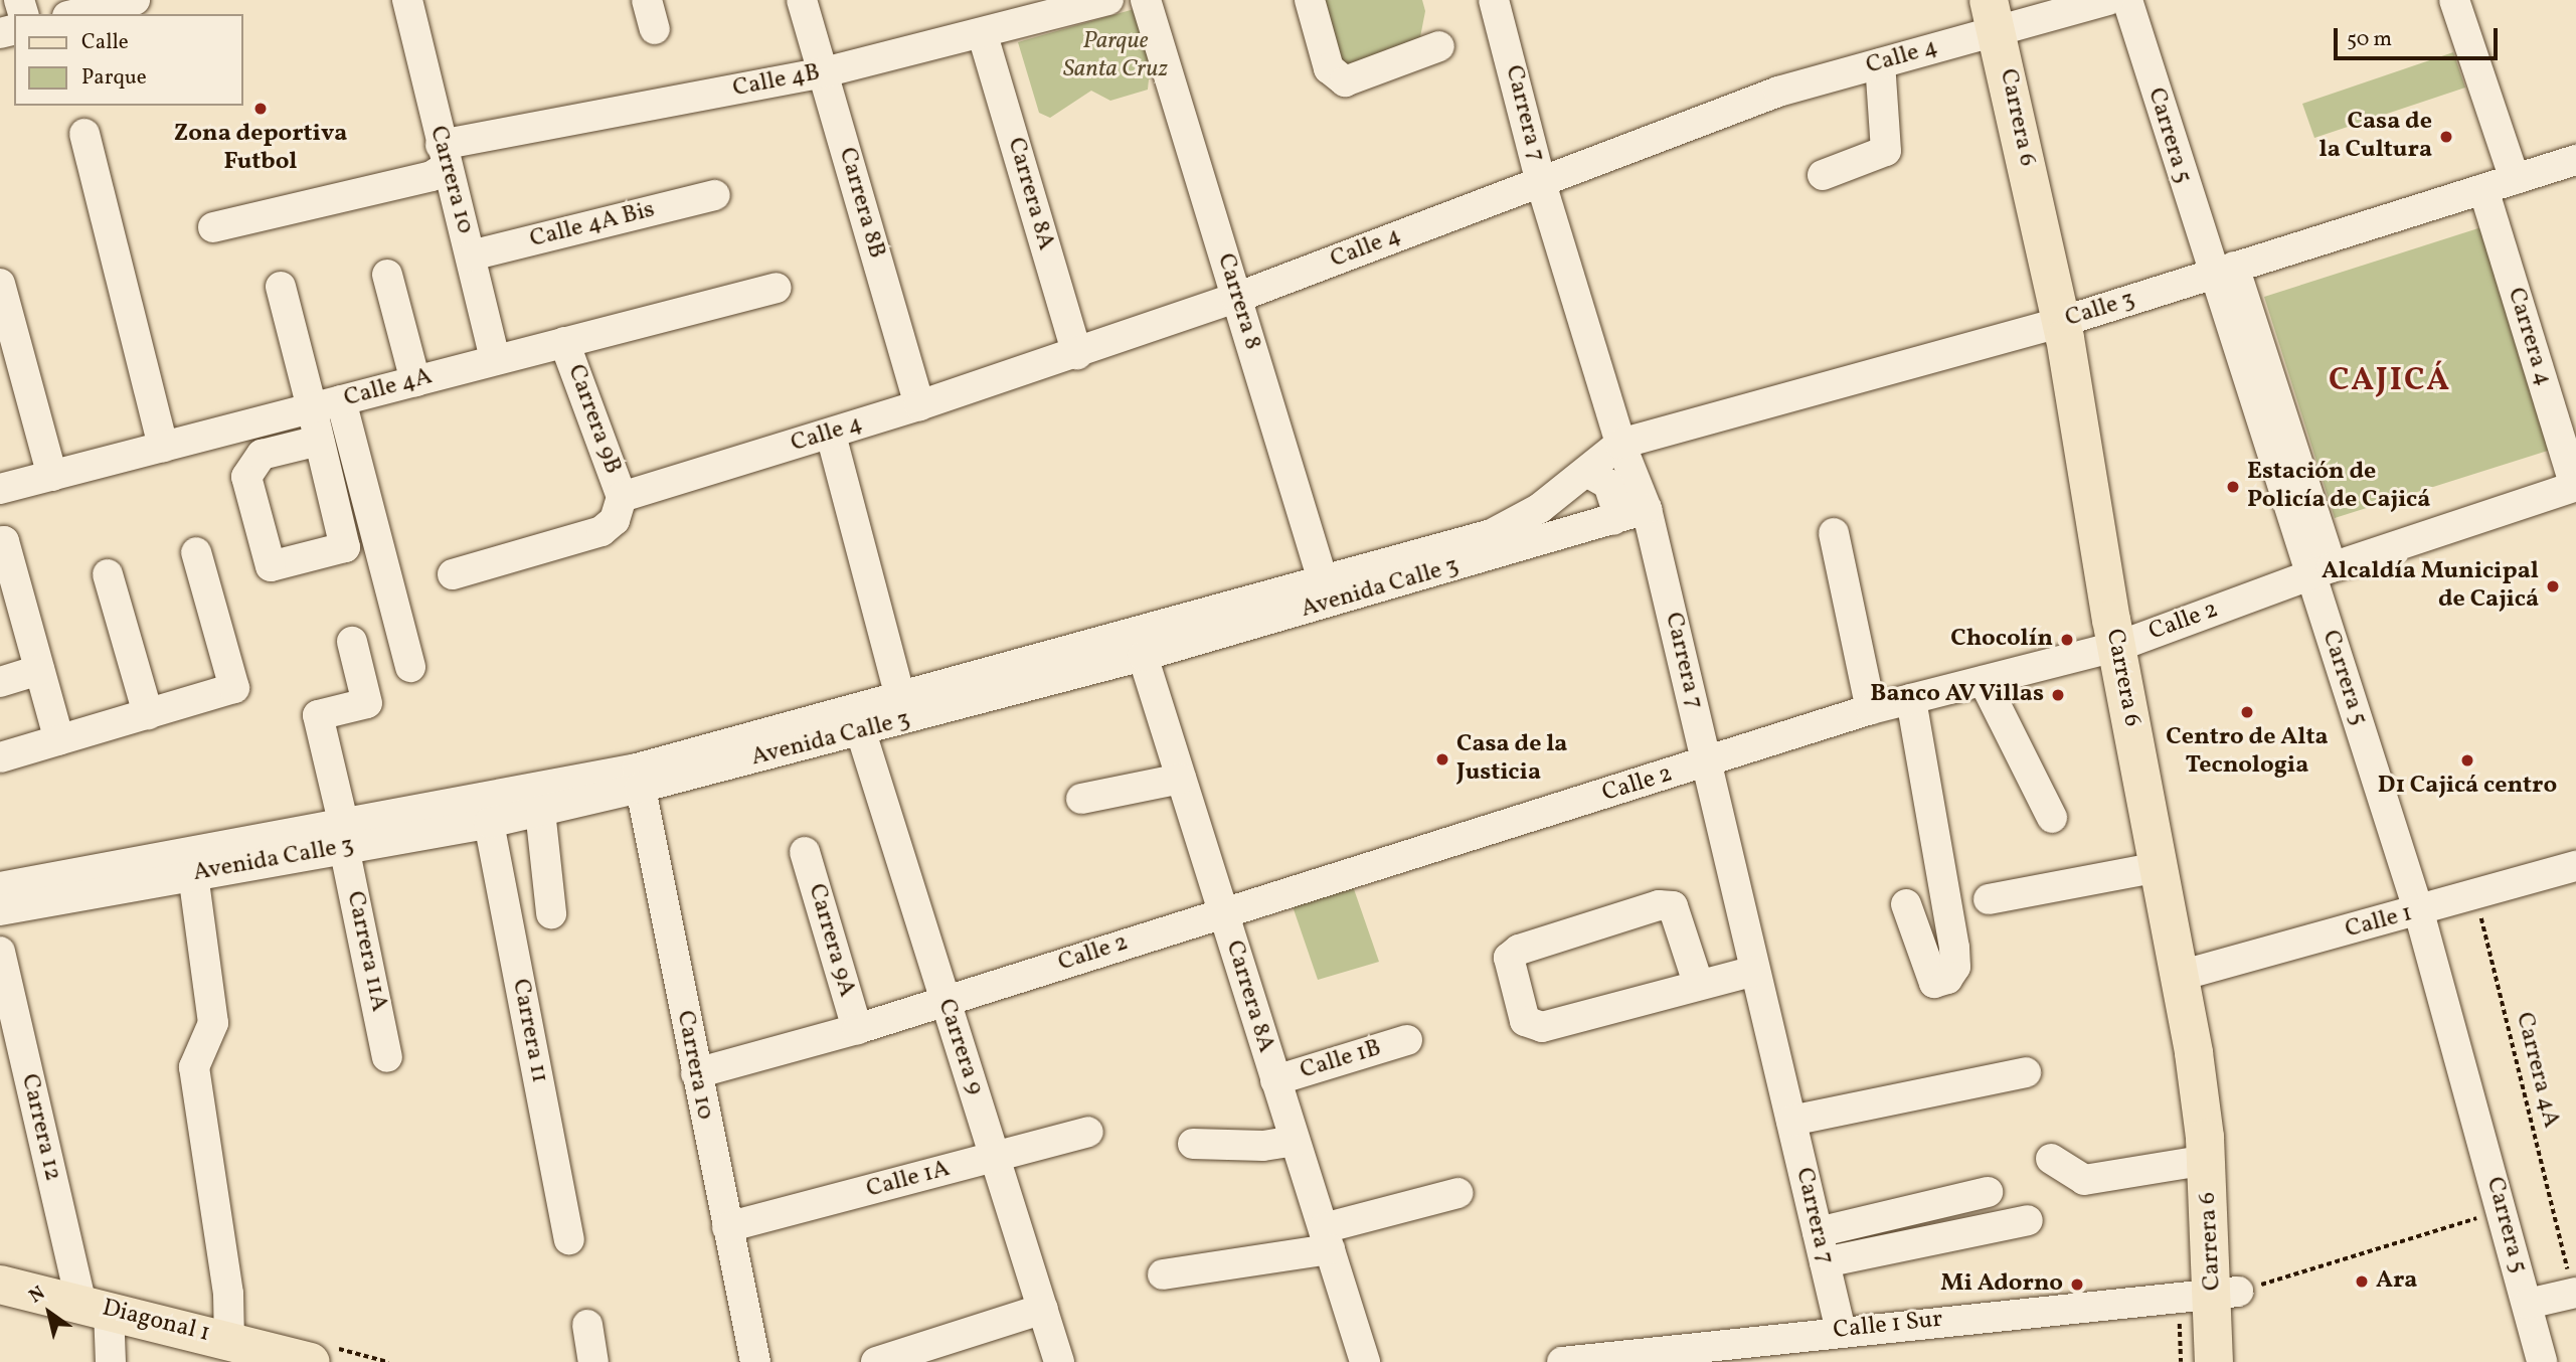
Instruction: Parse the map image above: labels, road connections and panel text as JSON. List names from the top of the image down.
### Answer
{
  "streets": {
    "main road": ["Carrera 6", "Diagonal 1"],
    "street": [
      "Calle 4",
      "Calle 4B",
      "Carrera 7",
      "Carrera 5",
      "Carrera 10",
      "Carrera 8A",
      "Carrera 8B",
      "Calle 4A Bis",
      "Carrera 8",
      "Calle 3",
      "Carrera 4",
      "Calle 4A",
      "Carrera 9B",
      "Avenida Calle 3",
      "Calle 2",
      "Calle 1",
      "Carrera 9A",
      "Carrera 11A",
      "Carrera 11",
      "Carrera 9",
      "Calle 1B",
      "Carrera 12",
      "Calle 1A",
      "Calle 1 Sur"
    ],
    "path": ["Carrera 4A"]
  },
  "crossings": [
    ["Calle 4", "Carrera 7"],
    ["Calle 4", "Carrera 6"],
    ["Calle 4", "Carrera 8A"],
    ["Calle 4", "Carrera 8B"],
    ["Calle 4", "Carrera 8"],
    ["Calle 4", "Carrera 9B"],
    ["Calle 4B", "Carrera 10"],
    ["Calle 4B", "Carrera 8A"],
    ["Calle 4B", "Carrera 8B"],
    ["Carrera 7", "Calle 3"],
    ["Carrera 7", "Avenida Calle 3"],
    ["Carrera 7", "Calle 2"],
    ["Carrera 7", "Calle 1 Sur"],
    ["Carrera 6", "Calle 3"],
    ["Carrera 6", "Calle 2"],
    ["Carrera 6", "Calle 1"],
    ["Carrera 6", "Calle 1 Sur"],
    ["Carrera 5", "Calle 3"],
    ["Carrera 5", "Calle 2"],
    ["Carrera 5", "Calle 1"],
    ["Carrera 10", "Calle 4A Bis"],
    ["Carrera 10", "Calle 4A"],
    ["Carrera 10", "Avenida Calle 3"],
    ["Carrera 10", "Calle 2"],
    ["Carrera 10", "Calle 1A"],
    ["Carrera 8A", "Avenida Calle 3"],
    ["Carrera 8A", "Calle 2"],
    ["Carrera 8A", "Calle 1B"],
    ["Carrera 8", "Avenida Calle 3"],
    ["Calle 3", "Carrera 4"],
    ["Calle 3", "Avenida Calle 3"],
    ["Carrera 4", "Calle 2"],
    ["Calle 4A", "Carrera 9B"],
    ["Avenida Calle 3", "Carrera 11A"],
    ["Avenida Calle 3", "Carrera 11"],
    ["Avenida Calle 3", "Carrera 9"],
    ["Calle 2", "Carrera 9A"],
    ["Calle 2", "Carrera 9"],
    ["Calle 1", "Carrera 4A"],
    ["Carrera 9", "Calle 1A"],
    ["Carrera 12", "Diagonal 1"]
  ],
  "districts": ["CAJICÁ"],
  "parks": ["Parque Santa Cruz"],
  "places": [
    "Zona deportiva Futbol",
    "Casa de la Cultura",
    "Estación de Policía de Cajicá",
    "Alcaldía Municipal de Cajicá",
    "Chocolín",
    "Banco AV Villas",
    "Centro de Alta Tecnologia",
    "Casa de la Justicia",
    "D1 Cajicá centro",
    "Ara",
    "Mi Adorno"
  ],
  "legend": ["Calle", "Parque"],
  "scale_bar": "50 m",
  "north": "top left"
}
